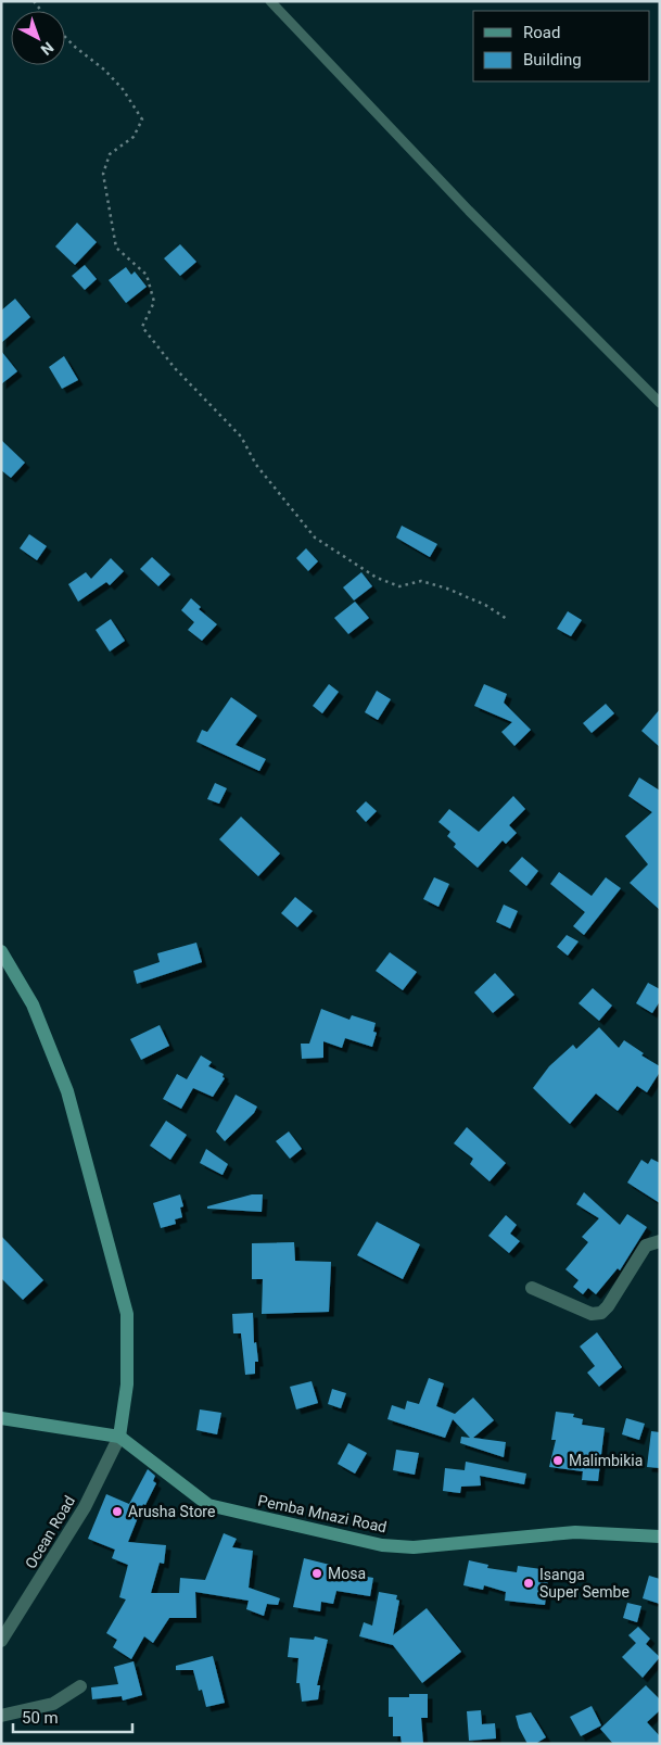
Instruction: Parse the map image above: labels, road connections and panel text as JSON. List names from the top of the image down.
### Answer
{
  "streets": {
    "main road": ["Pemba Mnazi Road"],
    "street": ["Ocean Road"]
  },
  "crossings": [
    ["Pemba Mnazi Road", "Ocean Road"]
  ],
  "places": [
    "Malimbikia",
    "Arusha Store",
    "Mosa",
    "Isanga Super Sembe"
  ],
  "legend": ["Road", "Building"],
  "scale_bar": "50 m",
  "north": "bottom right"
}
